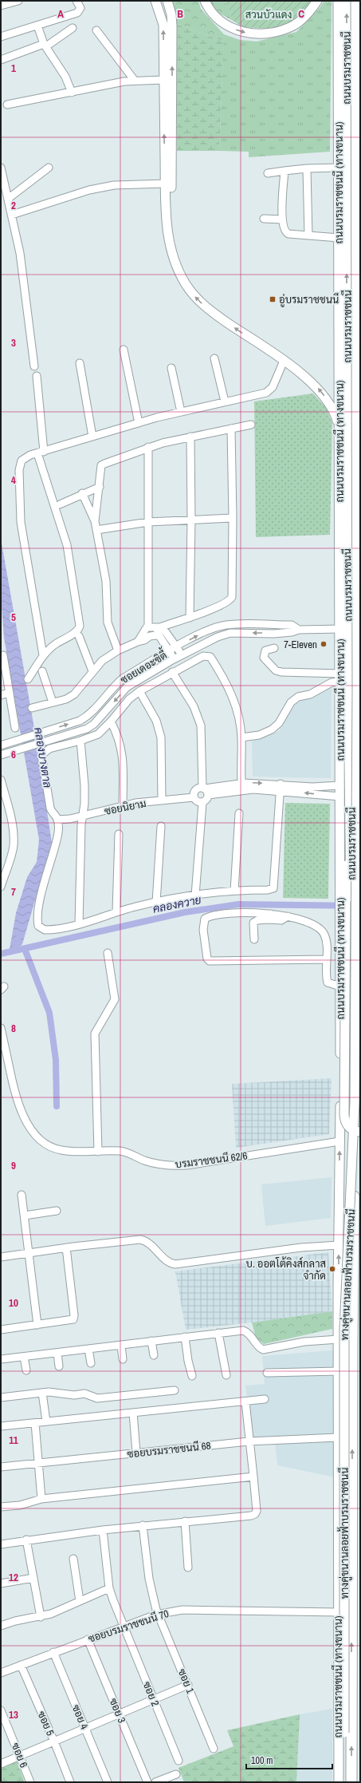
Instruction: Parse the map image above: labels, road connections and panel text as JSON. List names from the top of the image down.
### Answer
{
  "streets": {
    "highway": ["ถนนบรมราชชนนี"],
    "main road": ["ถนนบรมราชชนนี (ทางขนาน)", "ทางคู่ขนานลอยฟ้าบรมราชชนนี"],
    "street": [
      "ซอยเดอะซิตี้",
      "ซอยนิยาม",
      "บรมราชชนนี 62/6",
      "ซอยบรมราชชนนี 68",
      "ซอยบรมราชชนนี 70",
      "ซอย 1",
      "ซอย 2",
      "ซอย 3",
      "ซอย 4",
      "ซอย 5",
      "ซอย 6"
    ]
  },
  "crossings": [
    ["ถนนบรมราชชนนี", "ถนนบรมราชชนนี (ทางขนาน)"],
    ["ถนนบรมราชชนนี (ทางขนาน)", "ซอยเดอะซิตี้"],
    ["ถนนบรมราชชนนี (ทางขนาน)", "บรมราชชนนี 62/6"],
    ["ถนนบรมราชชนนี (ทางขนาน)", "ซอยบรมราชชนนี 68"],
    ["ถนนบรมราชชนนี (ทางขนาน)", "ซอยบรมราชชนนี 70"],
    ["ซอยบรมราชชนนี 70", "ซอย 1"],
    ["ซอยบรมราชชนนี 70", "ซอย 2"],
    ["ซอยบรมราชชนนี 70", "ซอย 3"],
    ["ซอยบรมราชชนนี 70", "ซอย 4"],
    ["ซอยบรมราชชนนี 70", "ซอย 5"]
  ],
  "one_way": ["ถนนบรมราชชนนี"],
  "water": ["คลองบางตาล", "คลองควาย"],
  "parks": ["สวนบัวแดง"],
  "places": {
    "transit": ["อู่บรมราชชนนี"],
    "other": ["7-Eleven", "บ. ออตโต้คิงส์กลาส จำกัด"]
  },
  "scale_bar": "100 m",
  "grid": {
    "columns": ["A", "B", "C"],
    "rows": [
      "1",
      "2",
      "3",
      "4",
      "5",
      "6",
      "7",
      "8",
      "9",
      "10",
      "11",
      "12",
      "13"
    ]
  }
}
